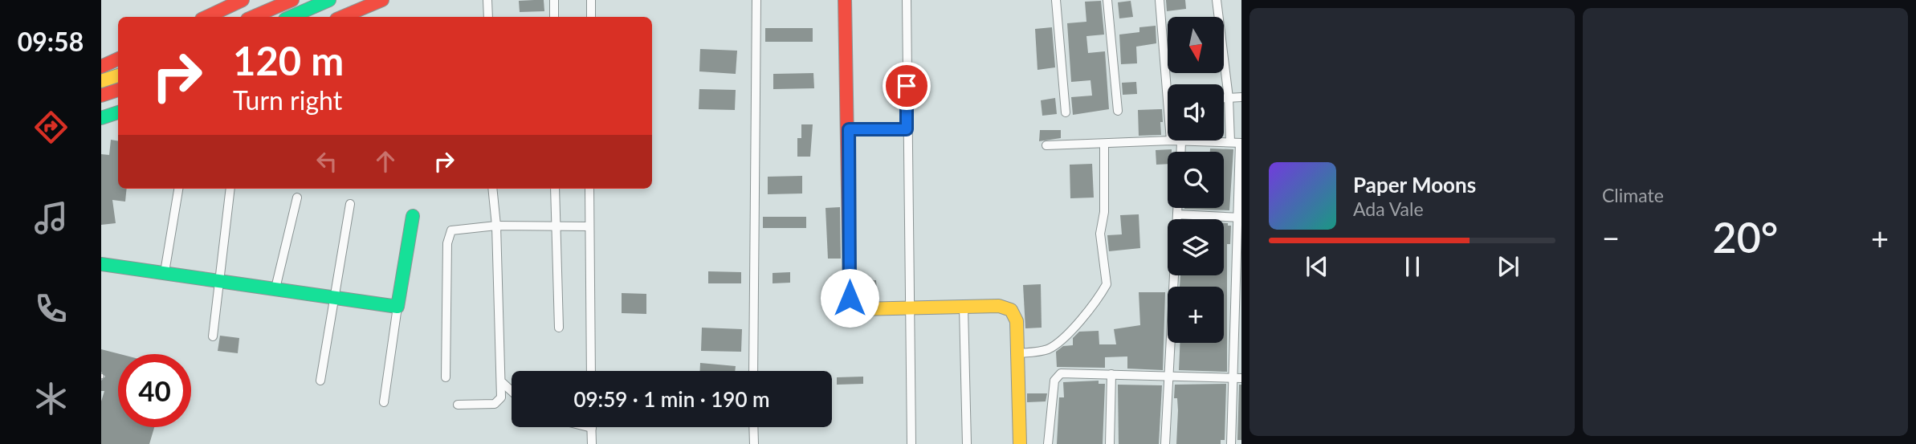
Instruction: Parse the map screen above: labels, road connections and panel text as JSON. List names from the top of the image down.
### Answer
{
  "north": "bottom",
  "page": {
    "tabs": "09:58",
    "tile": "Climate",
    "map_buttons": "+",
    "turn": ["120 m", "Turn right"],
    "song": ["Paper Moons", "Ada Vale"],
    "heat": ["−", "20°", "+"],
    "limit": "40",
    "trip": "09:59 · 1 min · 190 m"
  }
}
